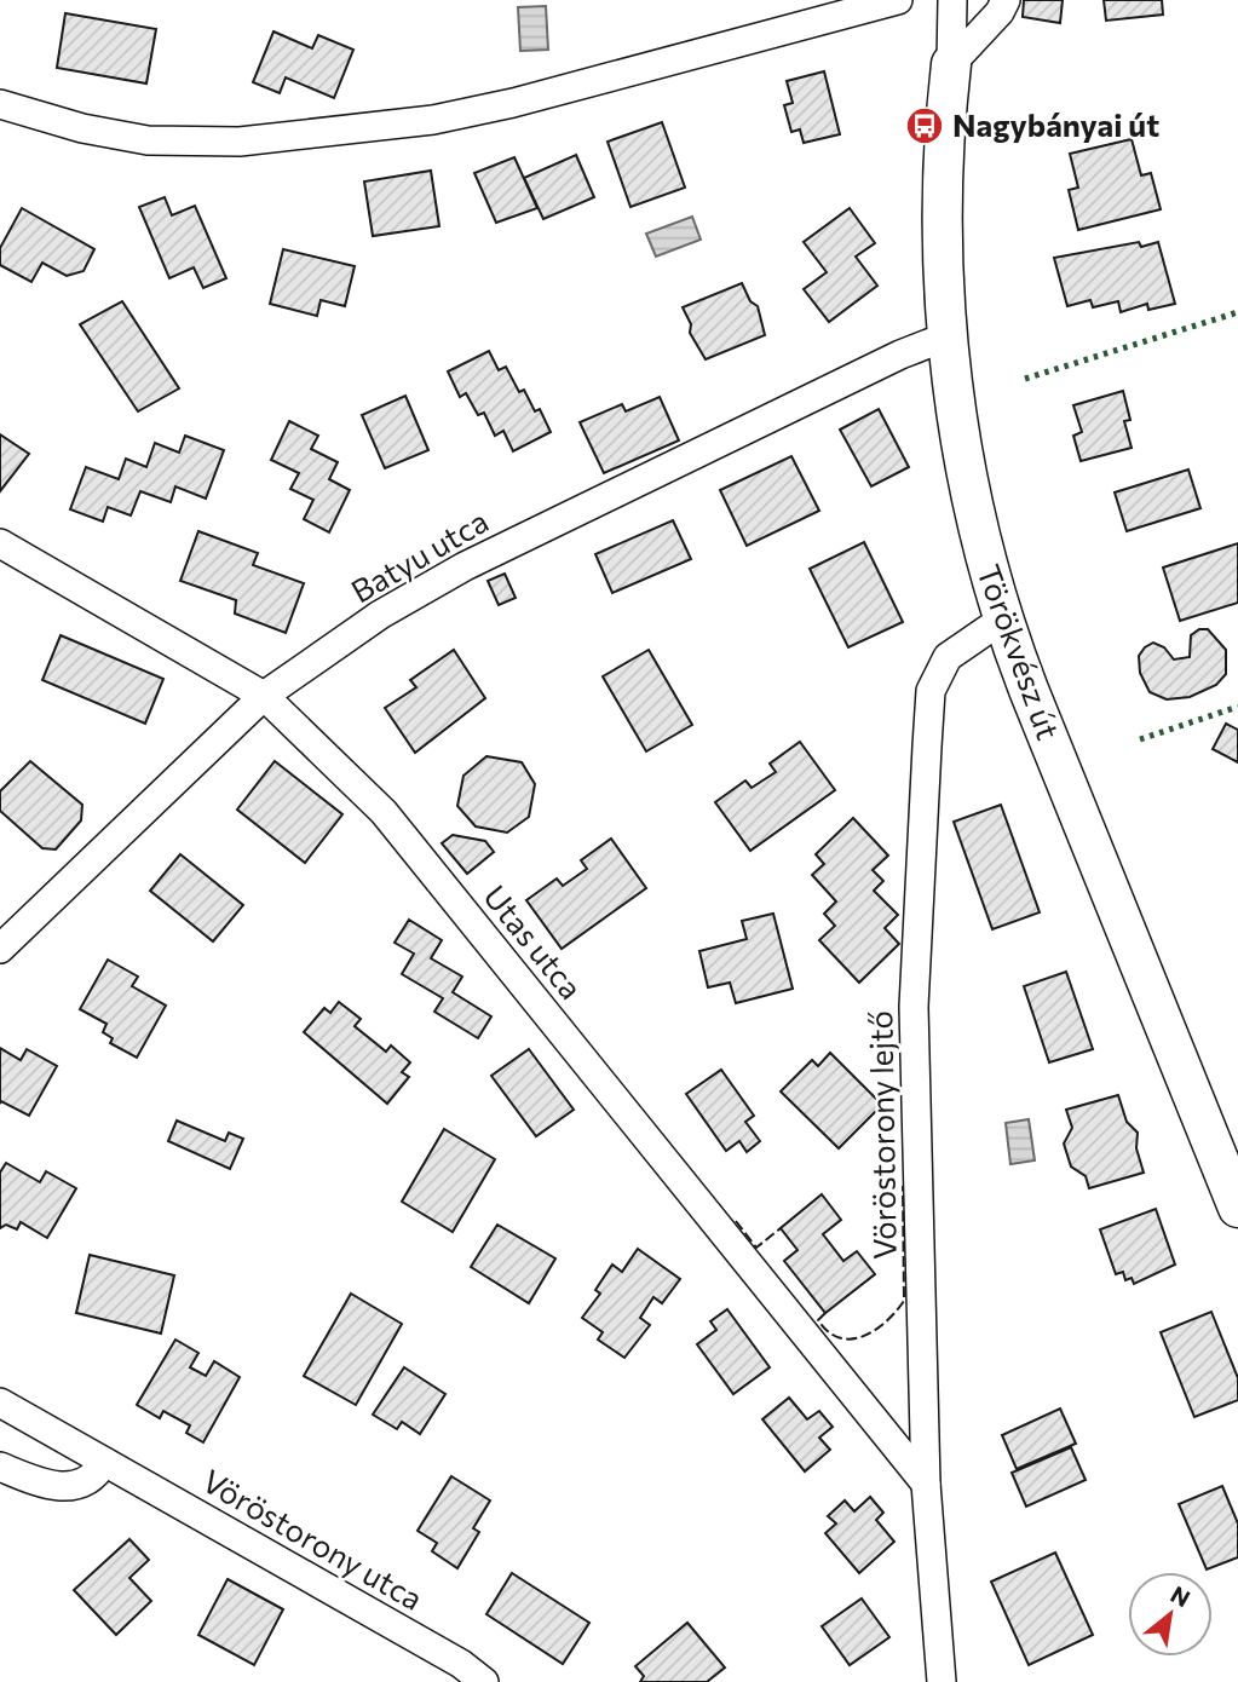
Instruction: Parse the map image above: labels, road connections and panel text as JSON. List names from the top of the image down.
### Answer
{
  "streets": {
    "street": [
      "Batyu utca",
      "Törökvész út",
      "Utas utca",
      "Vöröstorony lejtő",
      "Vöröstorony utca"
    ]
  },
  "crossings": [
    ["Batyu utca", "Törökvész út"],
    ["Batyu utca", "Utas utca"],
    ["Törökvész út", "Vöröstorony lejtő"],
    ["Utas utca", "Vöröstorony lejtő"]
  ],
  "places": {
    "bus stop": ["Nagybányai út"]
  },
  "north": "top right"
}
